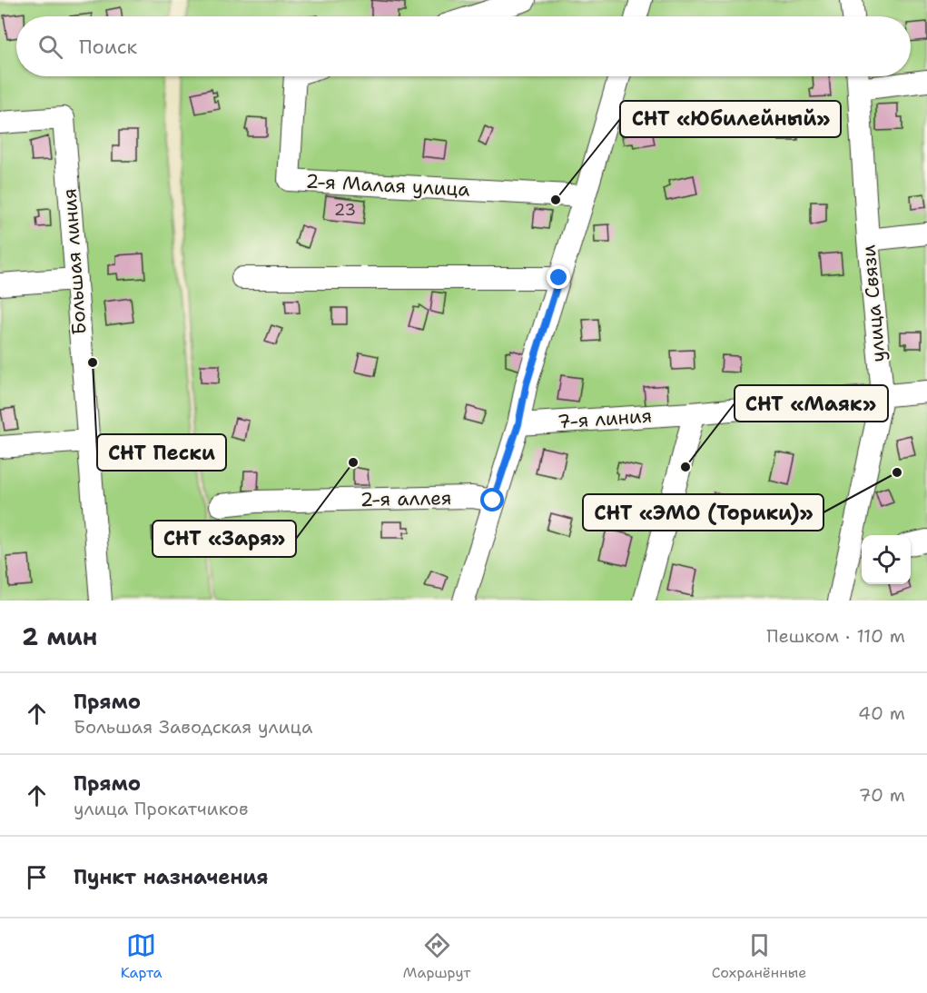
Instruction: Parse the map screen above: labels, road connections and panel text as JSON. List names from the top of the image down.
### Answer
{
  "streets": {
    "street": [
      "2-я Малая улица",
      "Большая линия",
      "улица Связи",
      "7-я линия",
      "2-я аллея"
    ]
  },
  "crossings": [
    ["улица Связи", "7-я линия"]
  ],
  "places": [
    "СНТ «Юбилейный»",
    "СНТ Пески",
    "СНТ «Заря»",
    "СНТ «Маяк»",
    "СНТ «ЭМО (Торики)»"
  ],
  "house_numbers": ["23"],
  "page": {
    "search": "Поиск",
    "heading": ["2 мин", "Пешком · 110 m"],
    "list": [
      ["Прямо", "Большая Заводская улица", "40 m"],
      ["Прямо", "улица Прокатчиков", "70 m"],
      "Пункт назначения"
    ],
    "nav": ["Карта", "Маршрут", "Сохранённые"]
  }
}
